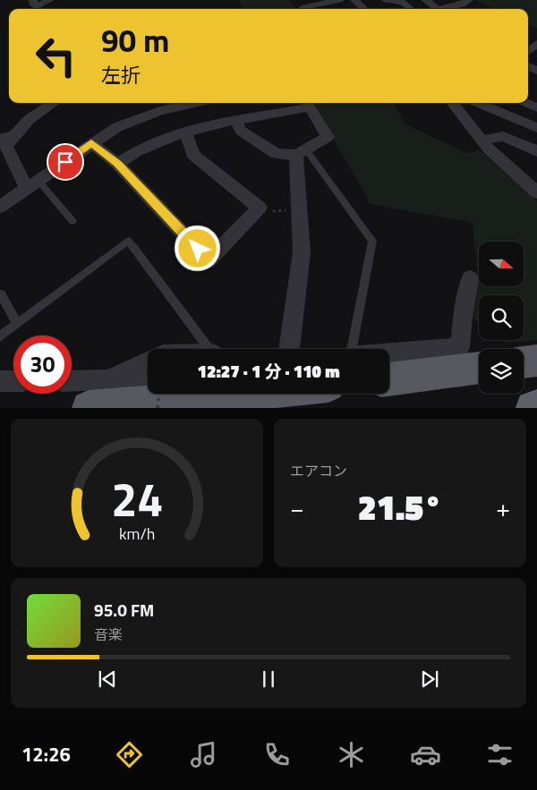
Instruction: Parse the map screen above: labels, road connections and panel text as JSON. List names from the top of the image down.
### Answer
{
  "north": "right",
  "page": {
    "turn": ["90 m", "左折"],
    "limit": "30",
    "trip": "12:27 · 1 分 · 110 m",
    "tile": "エアコン",
    "heat": ["−", "21.5°", "+"],
    "song": ["95.0 FM", "音楽"],
    "tabs": "12:26",
    "gauge": ["24", "km/h"]
  }
}
